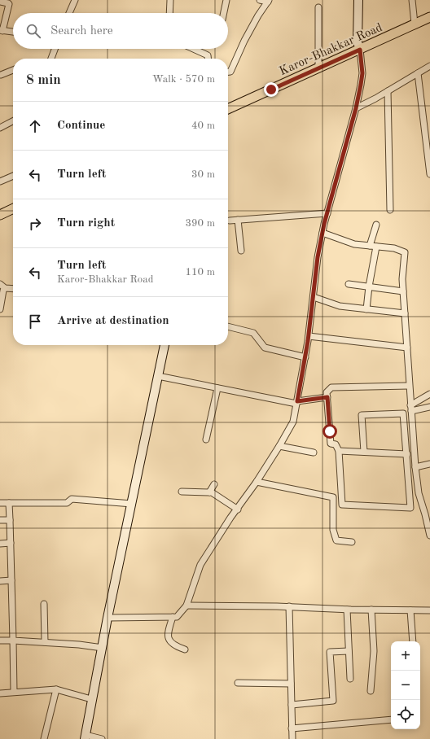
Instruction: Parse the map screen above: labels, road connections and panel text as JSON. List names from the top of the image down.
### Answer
{
  "streets": {
    "main road": ["Karor-Bhakkar Road"]
  },
  "page": {
    "search": "Search here",
    "heading": ["8 min", "Walk · 570 m"],
    "list": [
      ["Continue", "40 m"],
      ["Turn left", "30 m"],
      ["Turn right", "390 m"],
      ["Turn left", "Karor-Bhakkar Road", "110 m"],
      "Arrive at destination"
    ],
    "map_buttons": ["+", "−"]
  }
}
